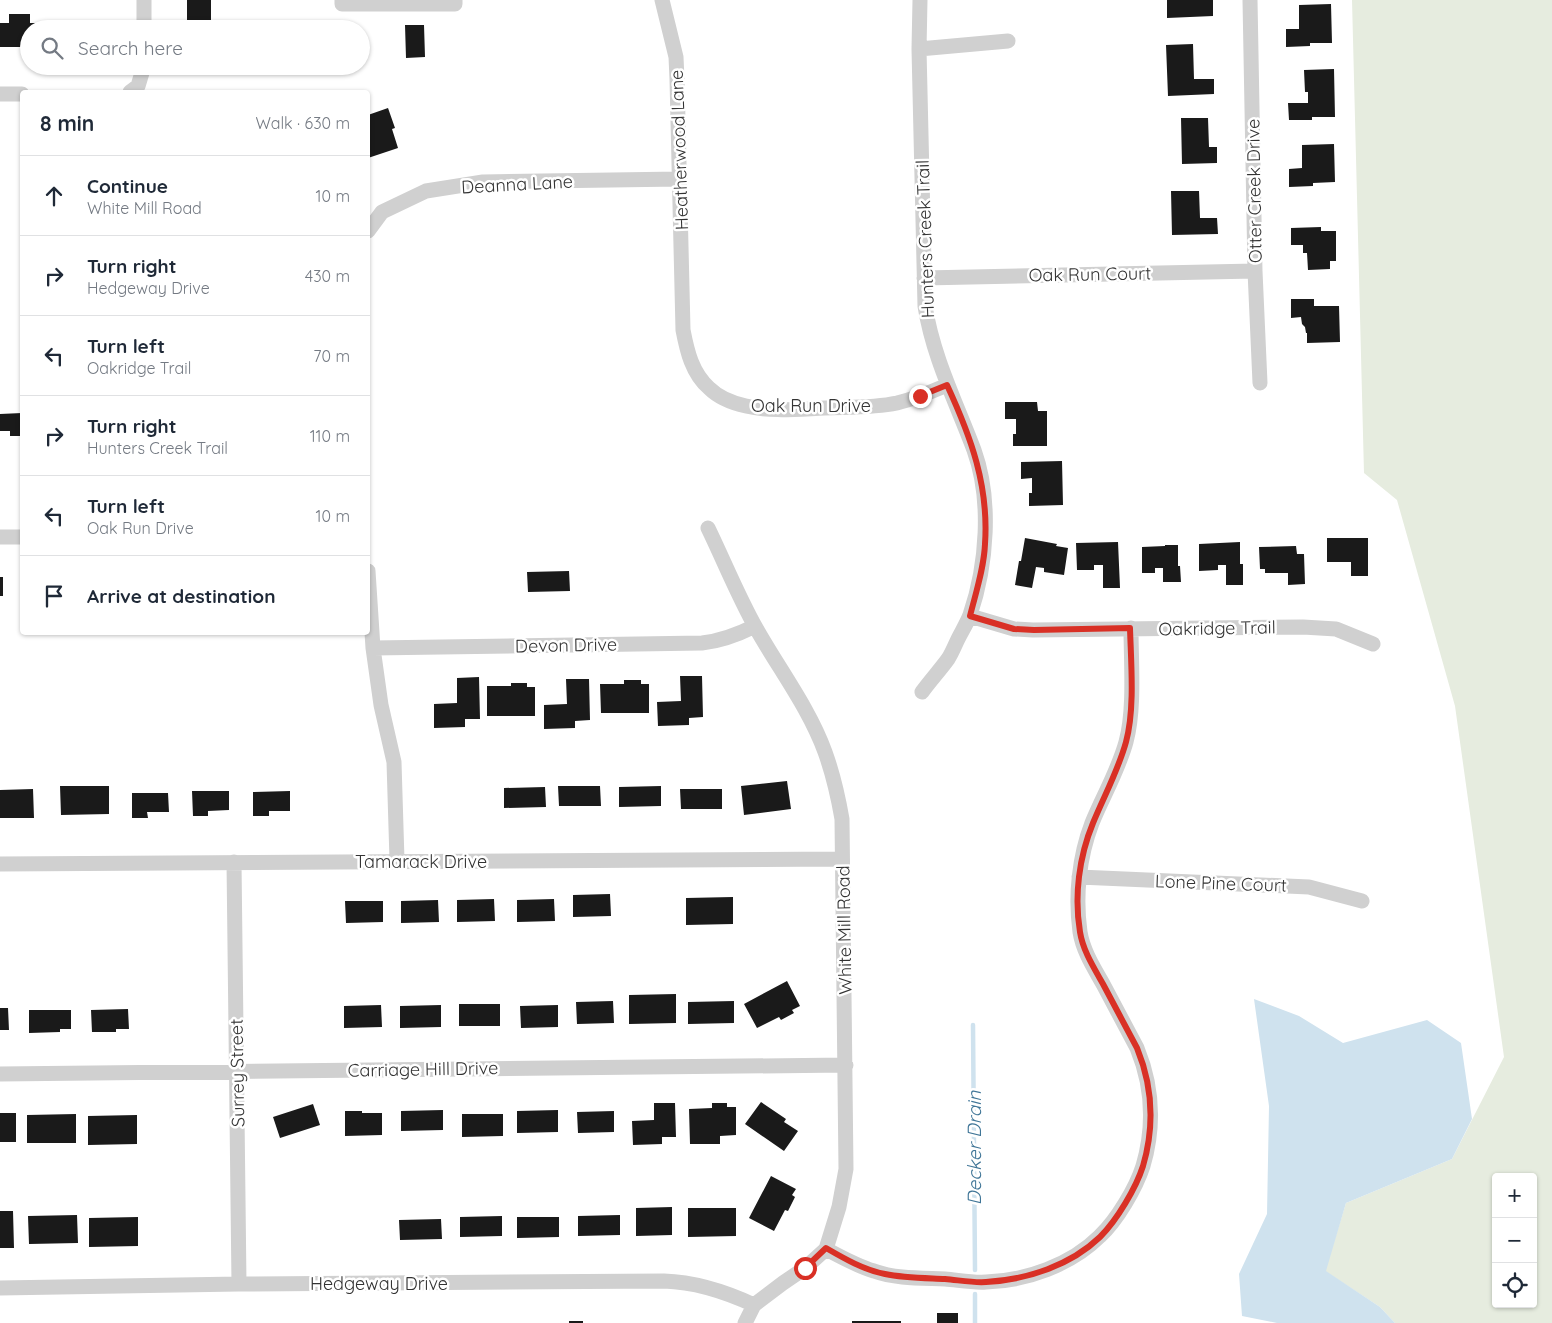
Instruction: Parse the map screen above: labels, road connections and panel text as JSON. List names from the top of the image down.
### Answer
{
  "streets": {
    "street": [
      "Heatherwood Lane",
      "Deanna Lane",
      "Otter Creek Drive",
      "Hunters Creek Trail",
      "Oak Run Court",
      "Oak Run Drive",
      "Oakridge Trail",
      "Devon Drive",
      "Tamarack Drive",
      "Lone Pine Court",
      "White Mill Road",
      "Carriage Hill Drive",
      "Surrey Street",
      "Hedgeway Drive"
    ]
  },
  "crossings": [
    ["Heatherwood Lane", "Deanna Lane"],
    ["Heatherwood Lane", "Oak Run Drive"],
    ["Otter Creek Drive", "Oak Run Court"],
    ["Hunters Creek Trail", "Oak Run Court"],
    ["Hunters Creek Trail", "Oak Run Drive"],
    ["Hunters Creek Trail", "Oakridge Trail"],
    ["Devon Drive", "White Mill Road"],
    ["Tamarack Drive", "White Mill Road"],
    ["Tamarack Drive", "Surrey Street"],
    ["White Mill Road", "Carriage Hill Drive"],
    ["White Mill Road", "Hedgeway Drive"],
    ["Carriage Hill Drive", "Surrey Street"],
    ["Surrey Street", "Hedgeway Drive"]
  ],
  "water": ["Decker Drain"],
  "page": {
    "search": "Search here",
    "heading": ["8 min", "Walk · 630 m"],
    "list": [
      ["Continue", "White Mill Road", "10 m"],
      ["Turn right", "Hedgeway Drive", "430 m"],
      ["Turn left", "Oakridge Trail", "70 m"],
      ["Turn right", "Hunters Creek Trail", "110 m"],
      ["Turn left", "Oak Run Drive", "10 m"],
      "Arrive at destination"
    ],
    "map_buttons": ["+", "−"]
  }
}
